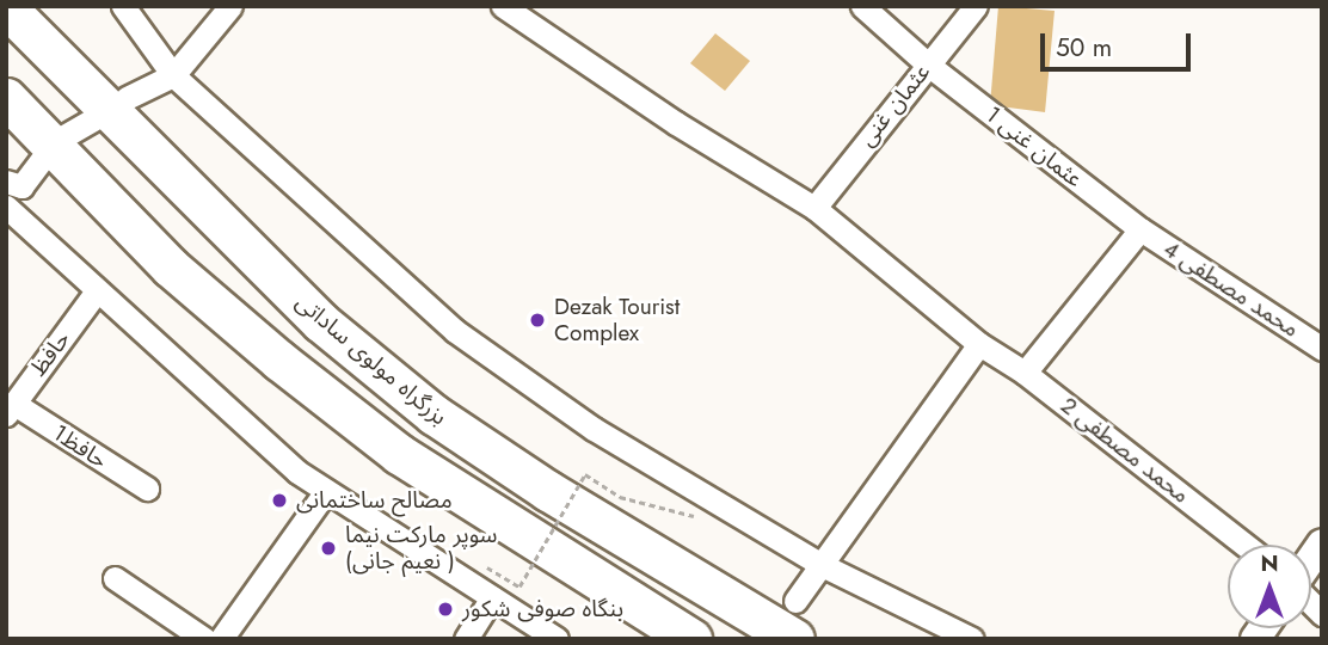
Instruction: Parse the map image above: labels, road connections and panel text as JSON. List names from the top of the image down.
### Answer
{
  "streets": {
    "highway": ["بزرگراه مولوی ساداتی"],
    "street": [
      "عثمان غنی",
      "عثمان غنی 1",
      "محمد مصطفی 4",
      "حافظ",
      "حافظ1",
      "محمد مصطفی 2"
    ]
  },
  "crossings": [
    ["عثمان غنی", "عثمان غنی 1"],
    ["عثمان غنی", "محمد مصطفی 2"],
    ["عثمان غنی 1", "محمد مصطفی 4"],
    ["حافظ", "حافظ1"]
  ],
  "places": [
    "Dezak Tourist Complex",
    "مصالح ساختمانی",
    "سوپر مارکت نیما (نعیم جانی )",
    "بنگاه صوفی شکور"
  ],
  "scale_bar": "50 m",
  "north": "top"
}
